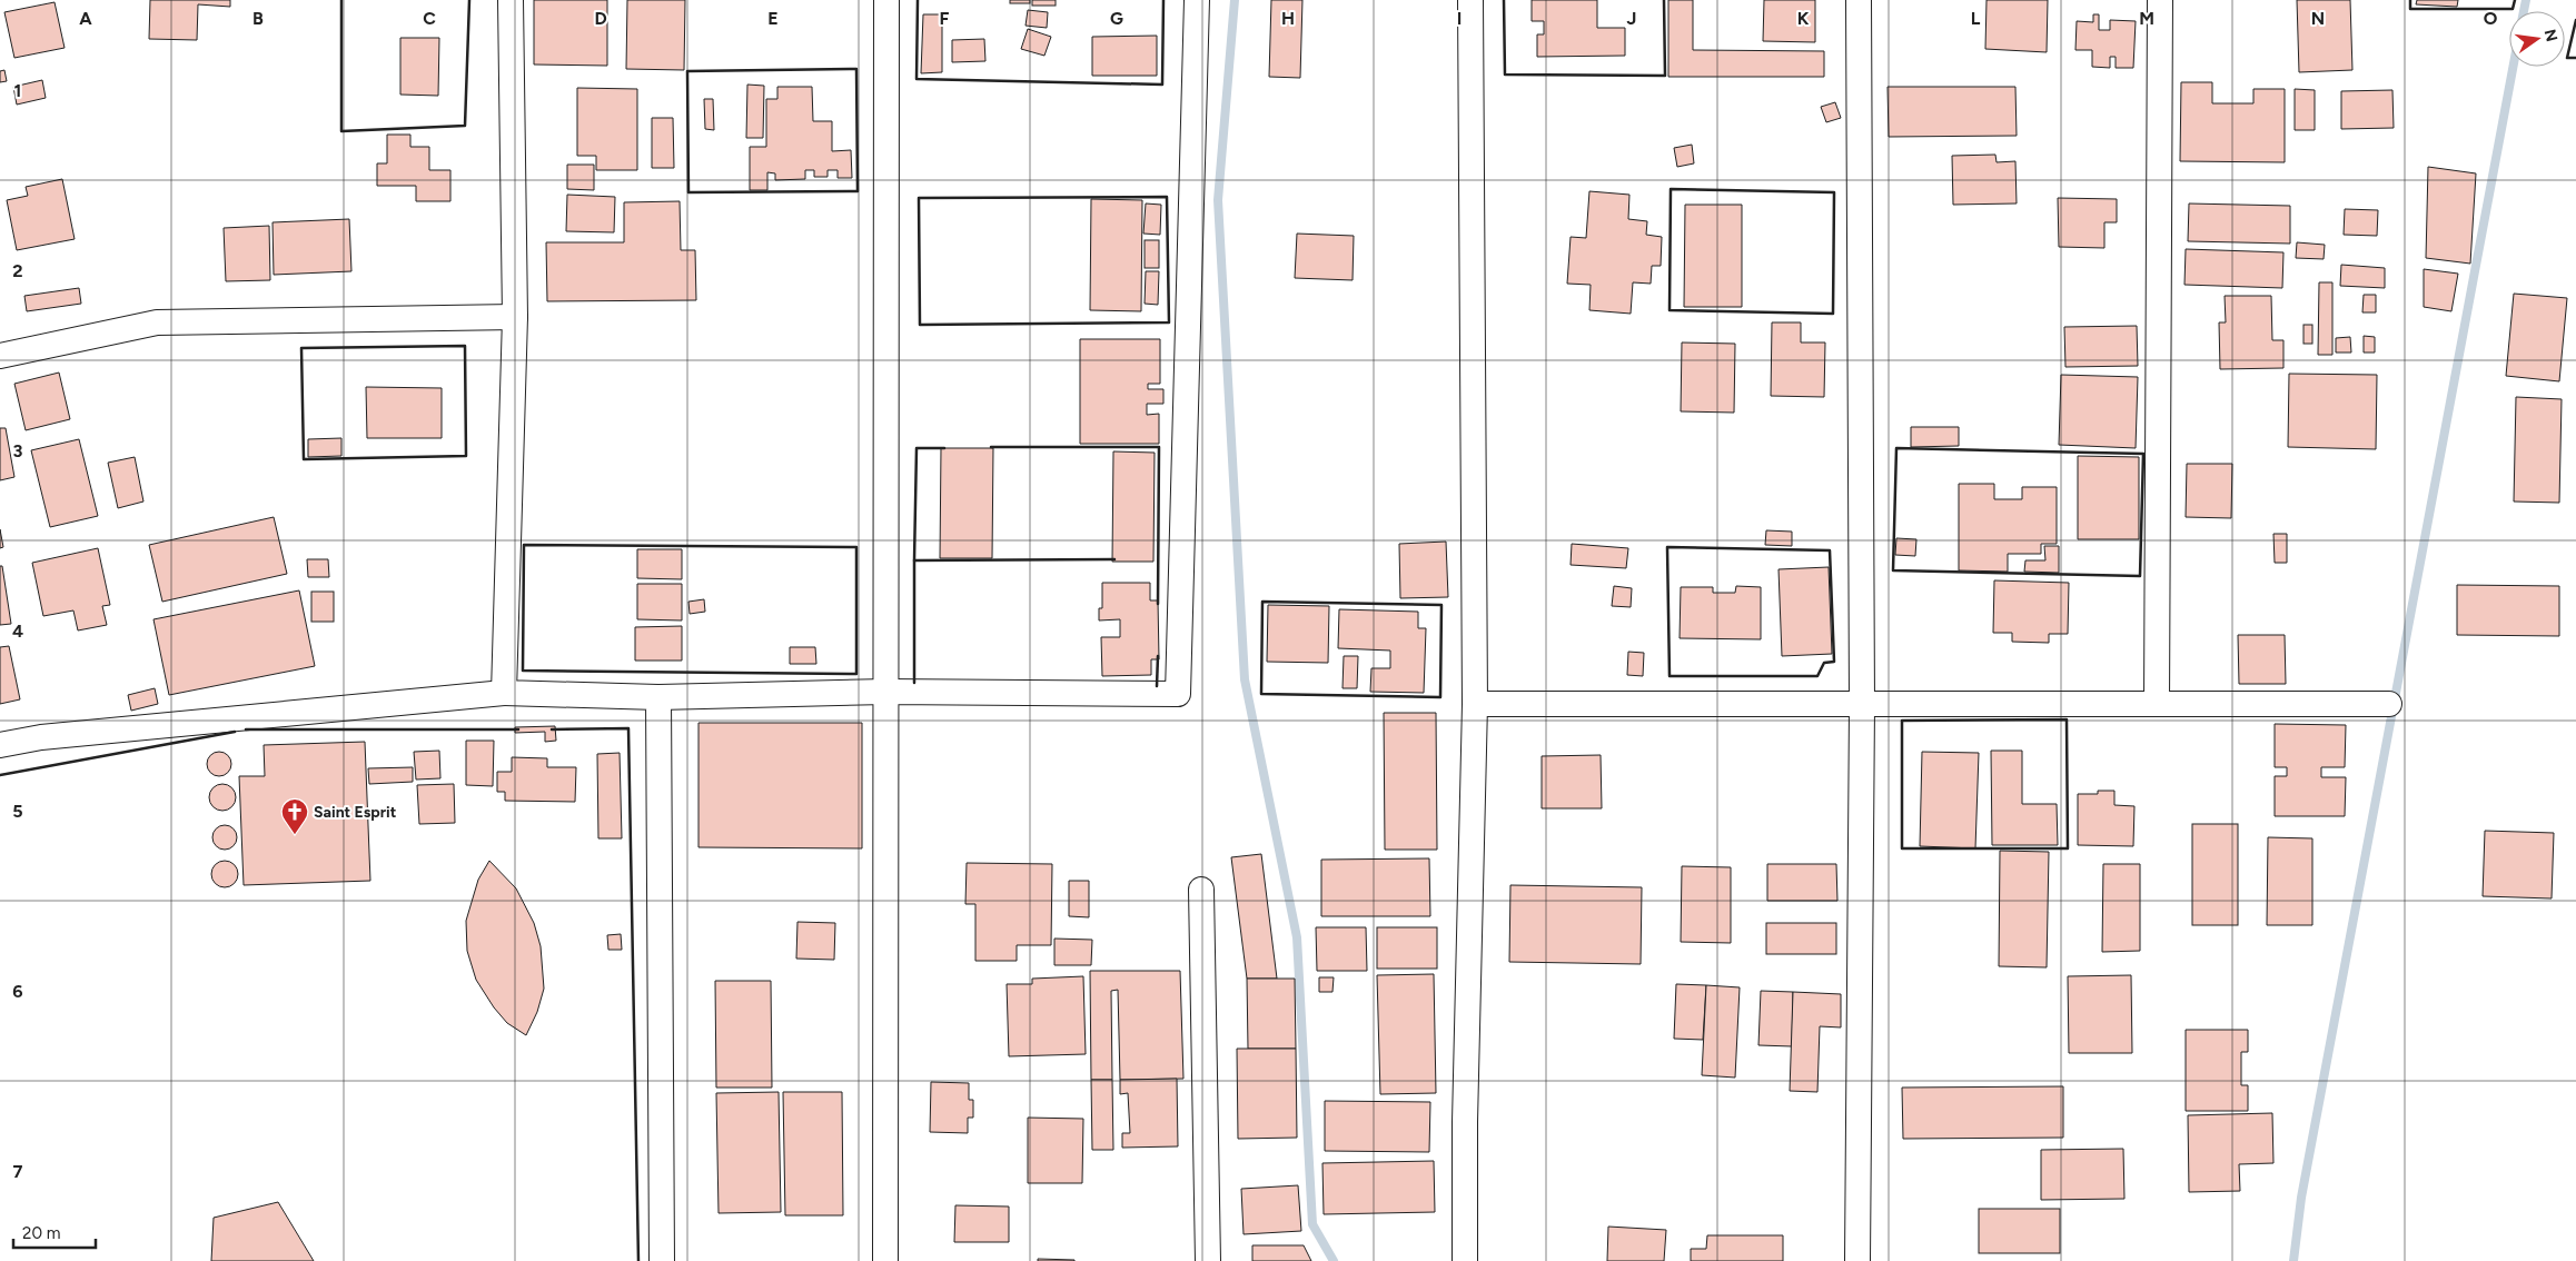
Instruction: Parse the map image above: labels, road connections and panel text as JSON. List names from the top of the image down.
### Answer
{
  "places": {
    "church": ["Saint Esprit"]
  },
  "scale_bar": "20 m",
  "north": "right",
  "grid": {
    "columns": [
      "A",
      "B",
      "C",
      "D",
      "E",
      "F",
      "G",
      "H",
      "I",
      "J",
      "K",
      "L",
      "M",
      "N",
      "O"
    ],
    "rows": [
      "1",
      "2",
      "3",
      "4",
      "5",
      "6",
      "7"
    ]
  }
}
